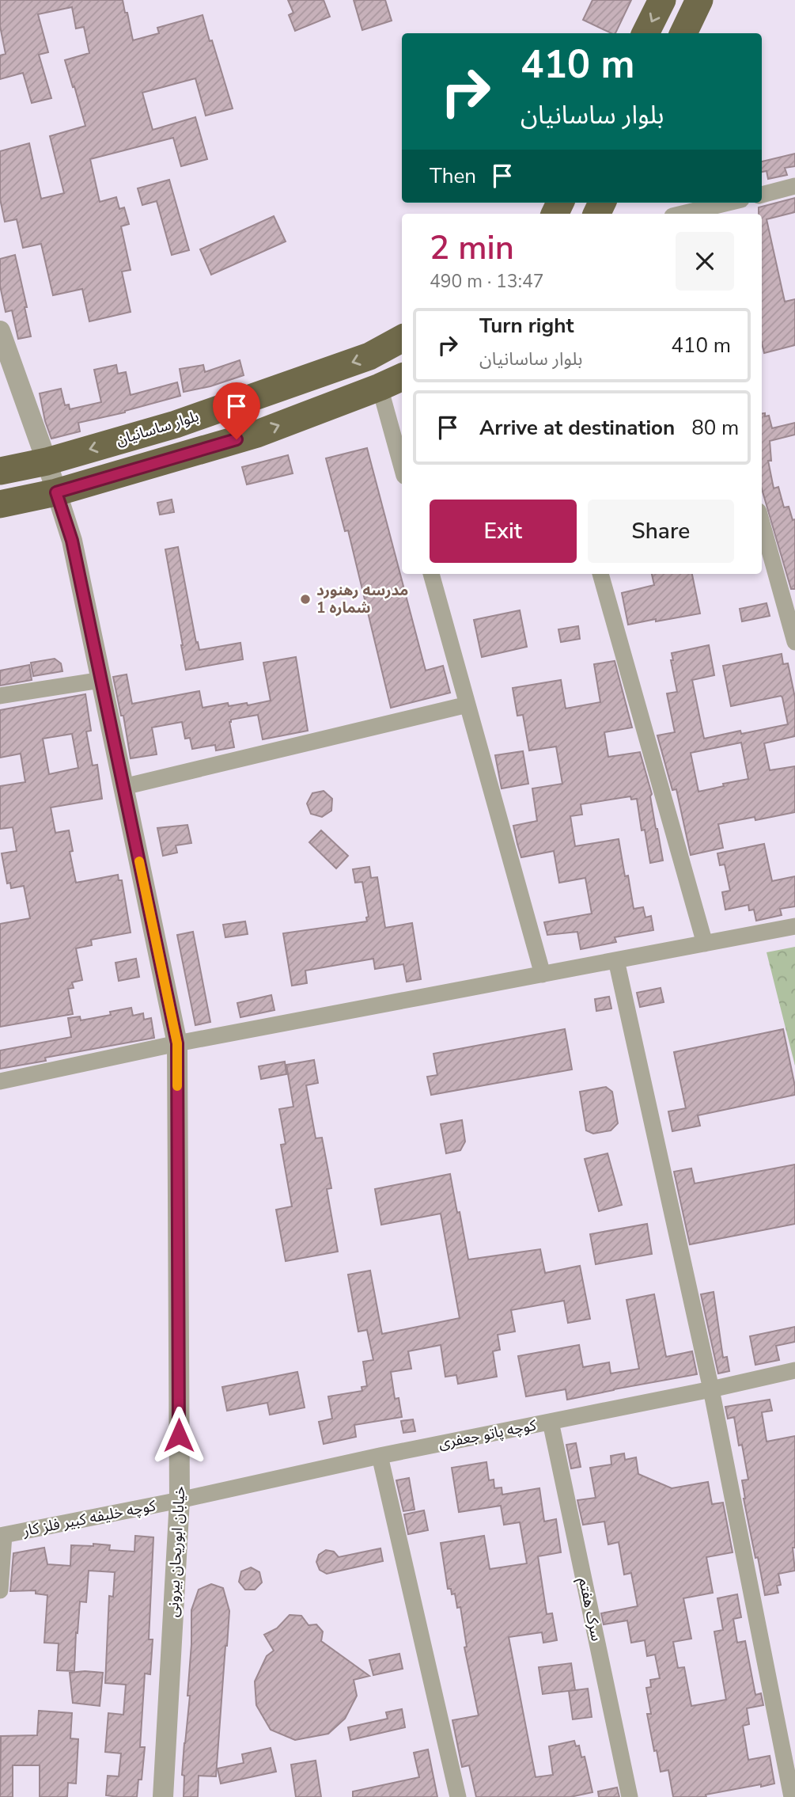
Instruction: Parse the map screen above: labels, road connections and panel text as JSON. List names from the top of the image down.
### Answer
{
  "streets": {
    "highway": ["بلوار ساسانیان"],
    "street": [
      "کوچه پاتو جعفری",
      "کوچه خلیفه کبیر فلز کار",
      "خیابان ابوریحان بیرونی",
      "سرک هفتم"
    ]
  },
  "crossings": [
    ["بلوار ساسانیان", "خیابان ابوریحان بیرونی"],
    ["کوچه پاتو جعفری", "کوچه خلیفه کبیر فلز کار"],
    ["کوچه پاتو جعفری", "خیابان ابوریحان بیرونی"],
    ["کوچه پاتو جعفری", "سرک هفتم"],
    ["کوچه خلیفه کبیر فلز کار", "خیابان ابوریحان بیرونی"]
  ],
  "places": ["مدرسه رهنورد شماره 1"],
  "page": {
    "turn": ["410 m", "بلوار ساسانیان"],
    "then": "Then",
    "heading": ["2 min", "490 m · 13:47"],
    "list": [
      {
        "name": "Turn right",
        "note": "بلوار ساسانیان",
        "value": "410 m"
      },
      {
        "name": "Arrive at destination",
        "value": "80 m"
      }
    ],
    "buttons": ["Exit", "Share"]
  }
}
